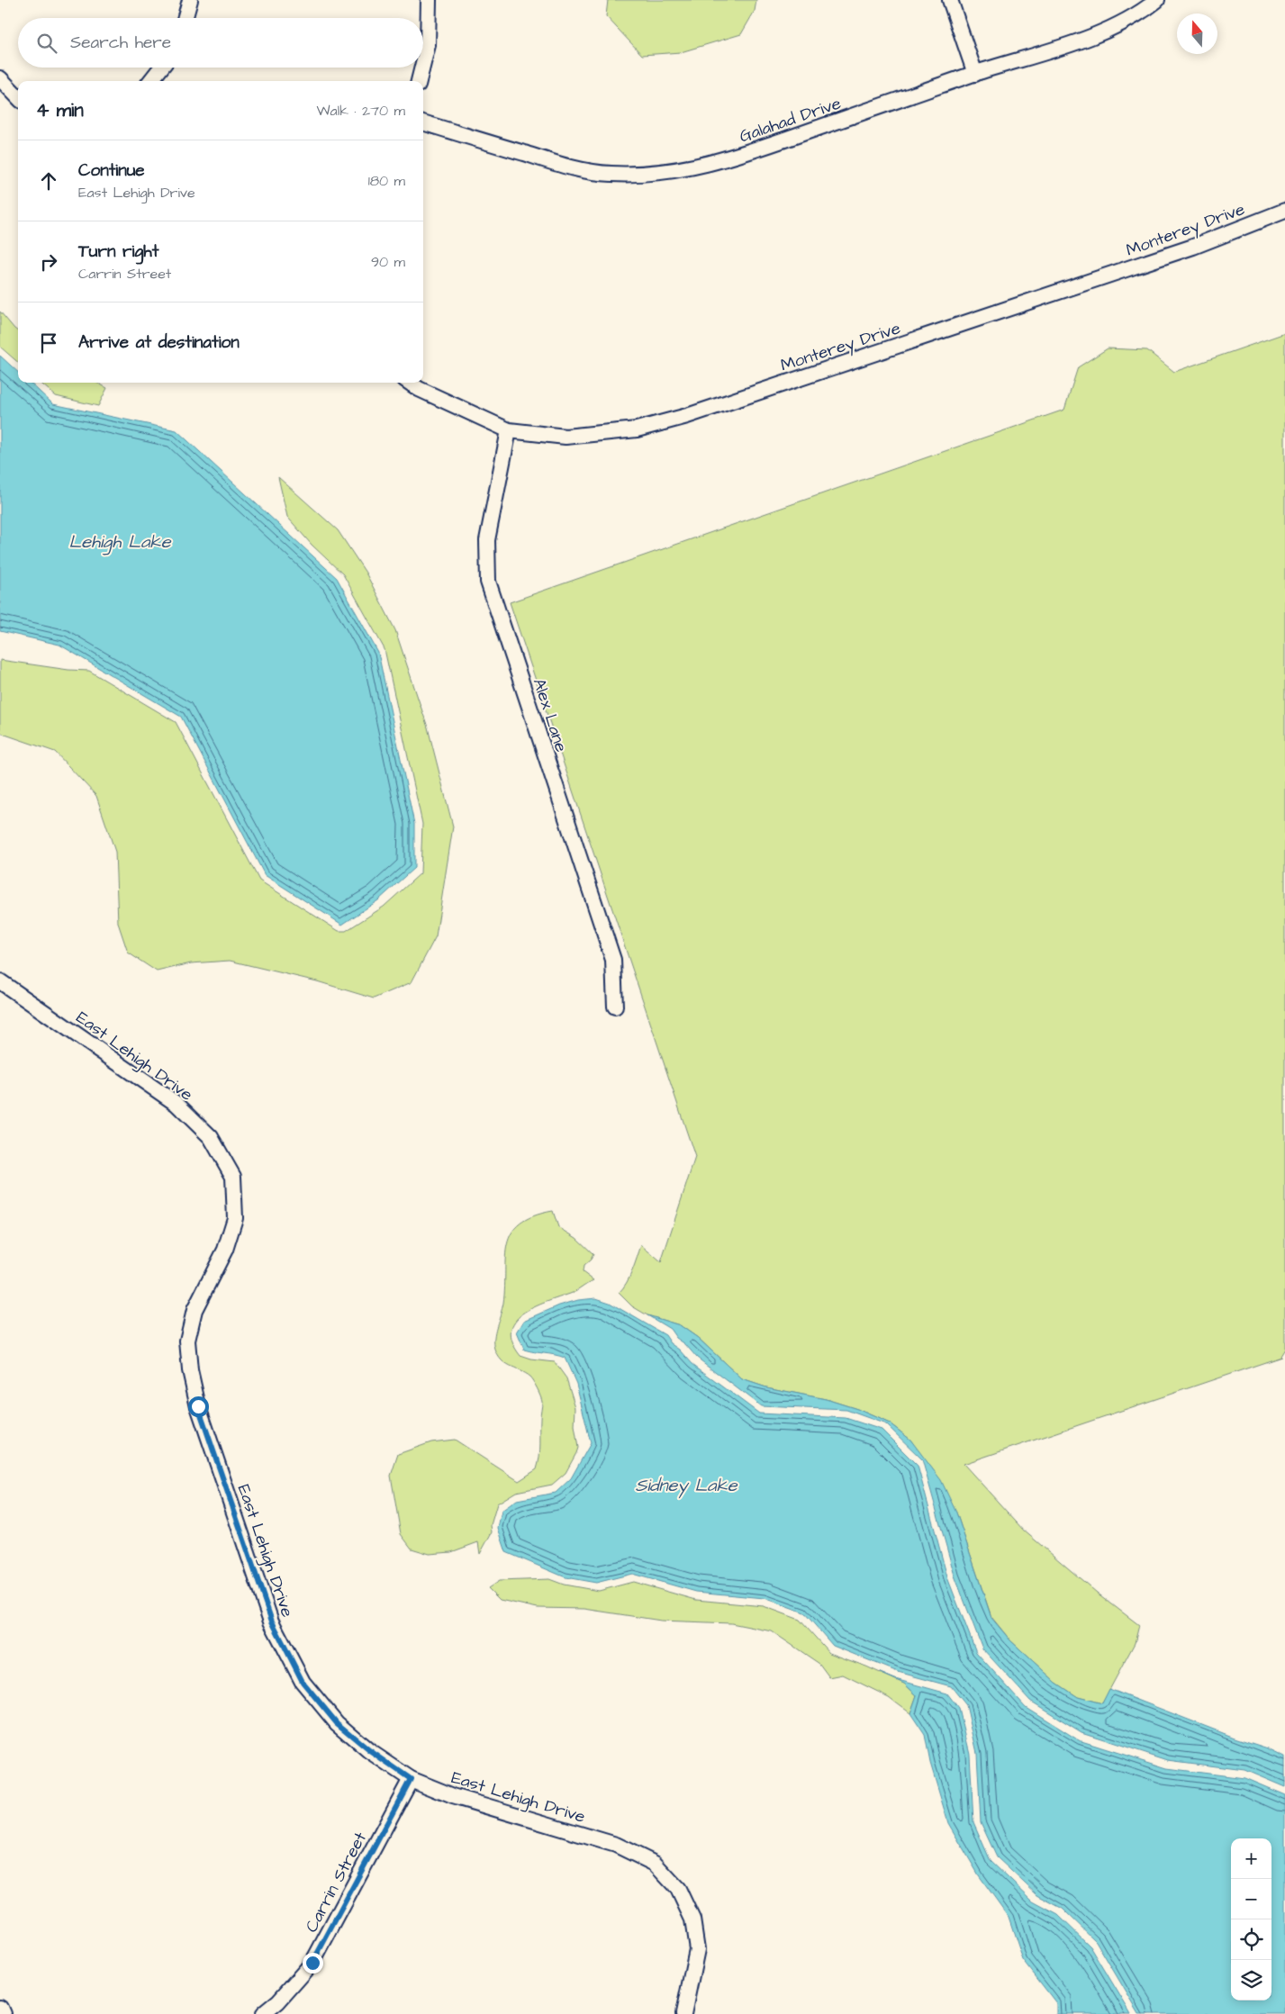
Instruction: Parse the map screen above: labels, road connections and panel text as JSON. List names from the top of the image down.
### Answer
{
  "streets": {
    "street": [
      "Galahad Drive",
      "Monterey Drive",
      "Alex Lane",
      "East Lehigh Drive",
      "Carrin Street"
    ]
  },
  "crossings": [
    ["Monterey Drive", "Alex Lane"],
    ["East Lehigh Drive", "Carrin Street"]
  ],
  "water": ["Lehigh Lake", "Sidney Lake"],
  "north": "top",
  "page": {
    "search": "Search here",
    "heading": ["4 min", "Walk · 270 m"],
    "list": [
      ["Continue", "East Lehigh Drive", "180 m"],
      ["Turn right", "Carrin Street", "90 m"],
      "Arrive at destination"
    ],
    "map_buttons": ["+", "−"]
  }
}
